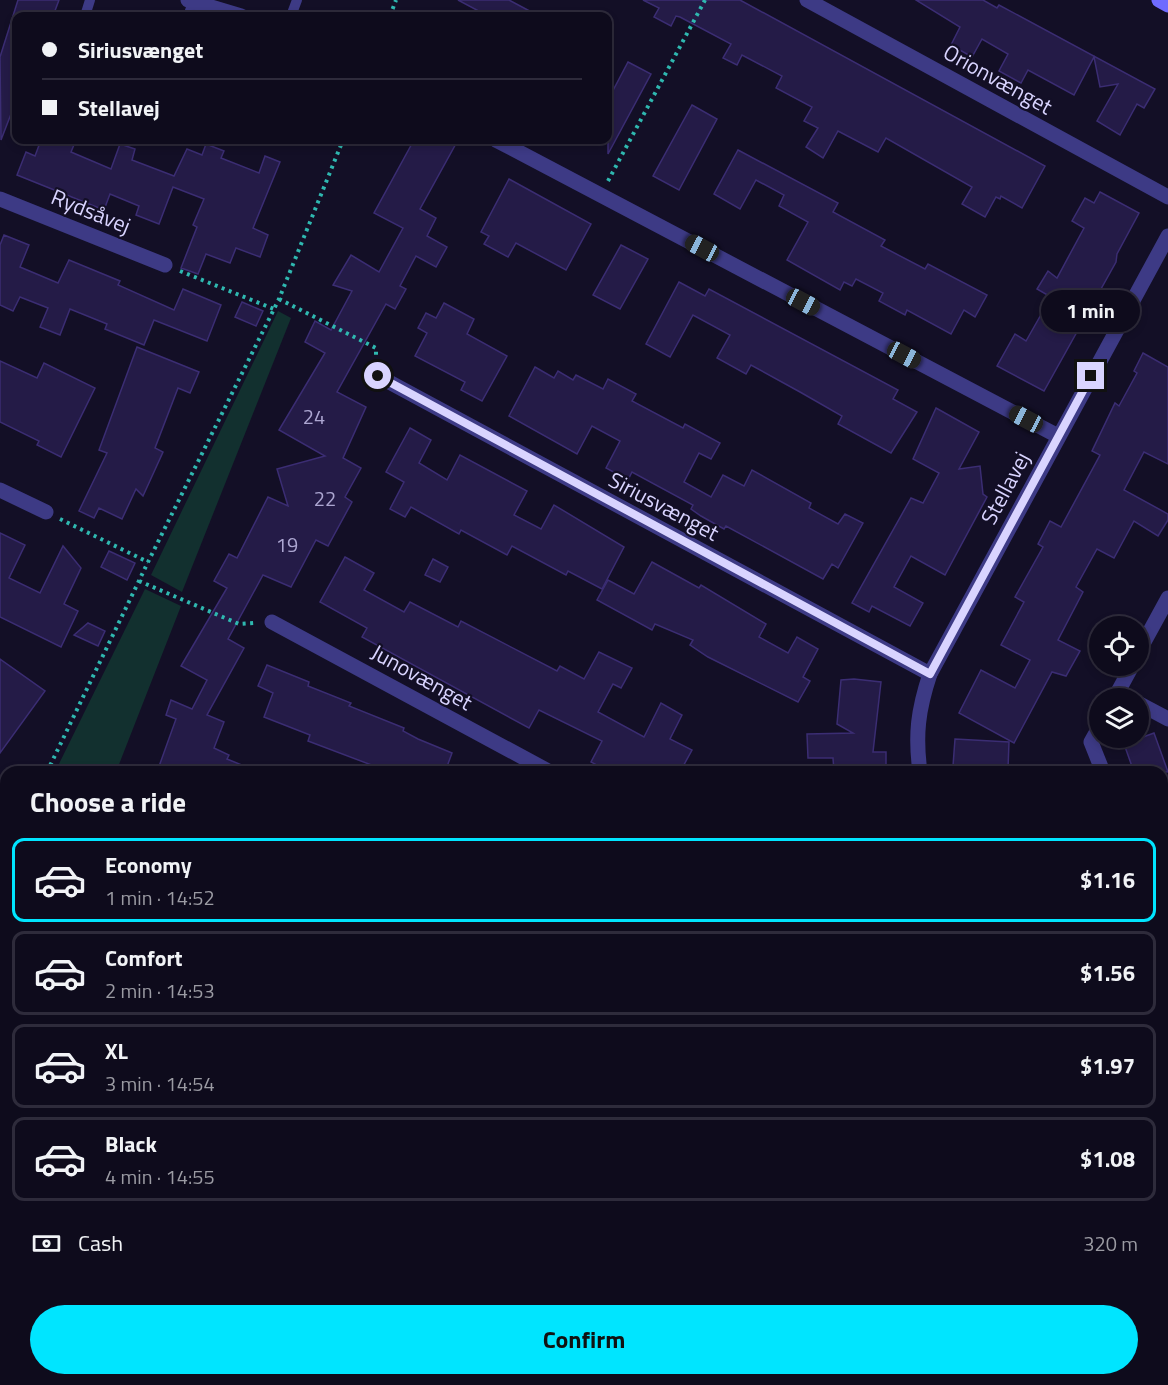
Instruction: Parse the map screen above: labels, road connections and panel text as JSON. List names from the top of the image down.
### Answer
{
  "streets": {
    "street": [
      "Orionvænget",
      "Rydsåvej",
      "Stellavej",
      "Siriusvænget",
      "Junovænget"
    ]
  },
  "crossings": [
    ["Stellavej", "Siriusvænget"]
  ],
  "house_numbers": ["24", "22", "19"],
  "page": {
    "banner": ["Siriusvænget", "Stellavej"],
    "bubble": "1 min",
    "heading": "Choose a ride",
    "list": [
      {
        "name": "Economy",
        "note": "1 min · 14:52",
        "value": "$1.16"
      },
      {
        "name": "Comfort",
        "note": "2 min · 14:53",
        "value": "$1.56"
      },
      {
        "name": "XL",
        "note": "3 min · 14:54",
        "value": "$1.97"
      },
      {
        "name": "Black",
        "note": "4 min · 14:55",
        "value": "$1.08"
      }
    ],
    "pay": ["Cash", "320 m"],
    "buttons": "Confirm"
  }
}
